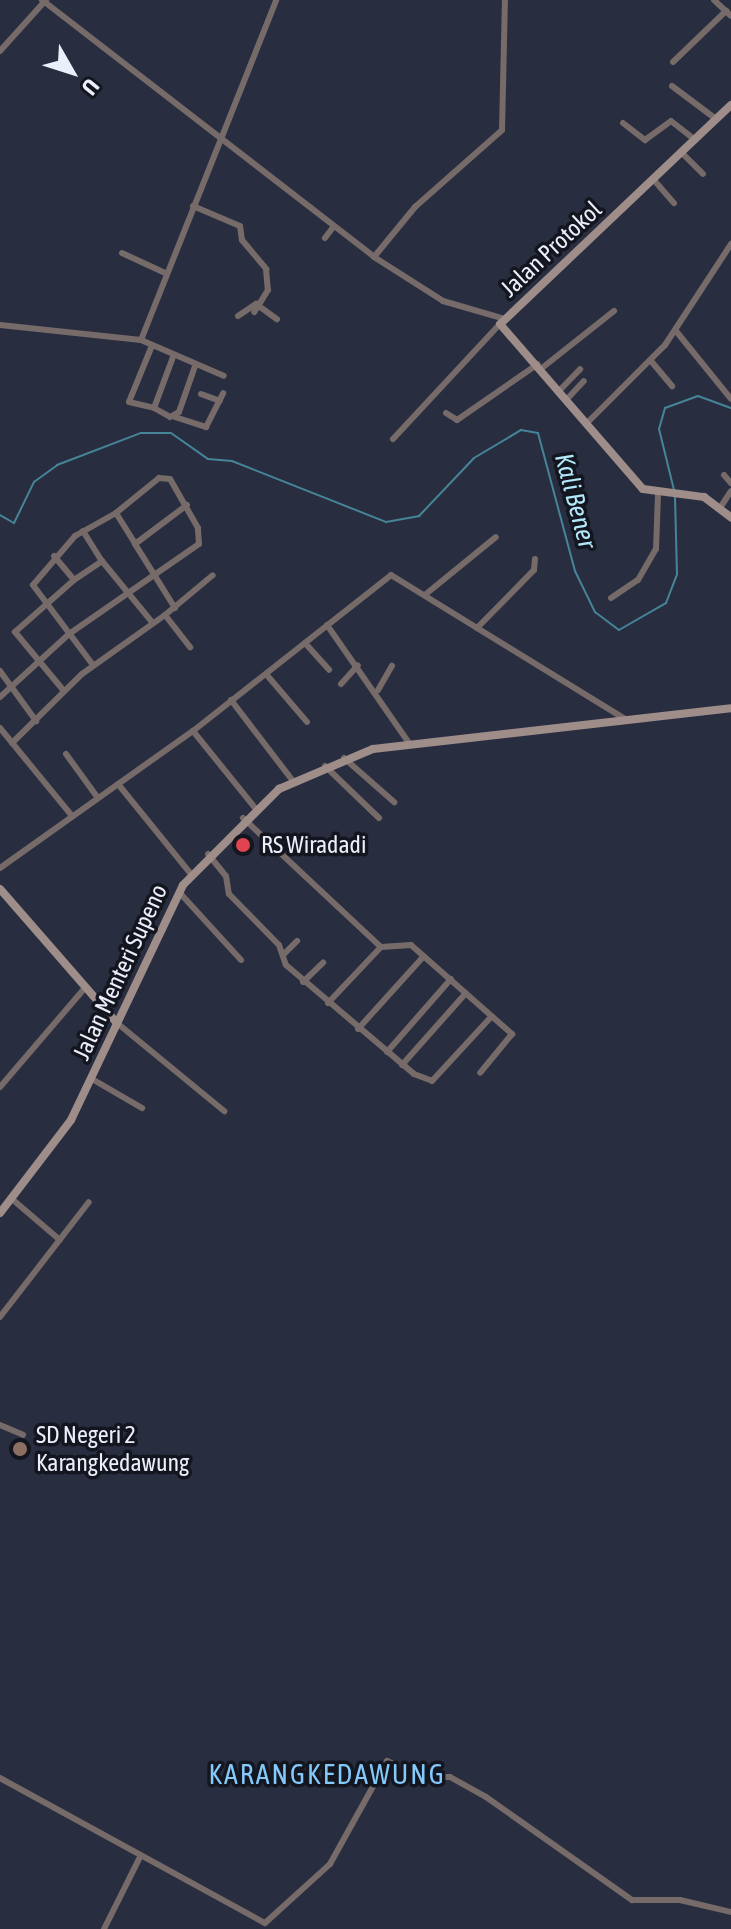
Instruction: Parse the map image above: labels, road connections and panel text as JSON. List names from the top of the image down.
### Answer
{
  "streets": {
    "main road": ["Jalan Protokol", "Jalan Menteri Supeno"]
  },
  "districts": ["KARANGKEDAWUNG"],
  "water": ["Kali Bener"],
  "places": ["RS Wiradadi", "SD Negeri 2 Karangkedawung"],
  "north": "bottom right"
}
